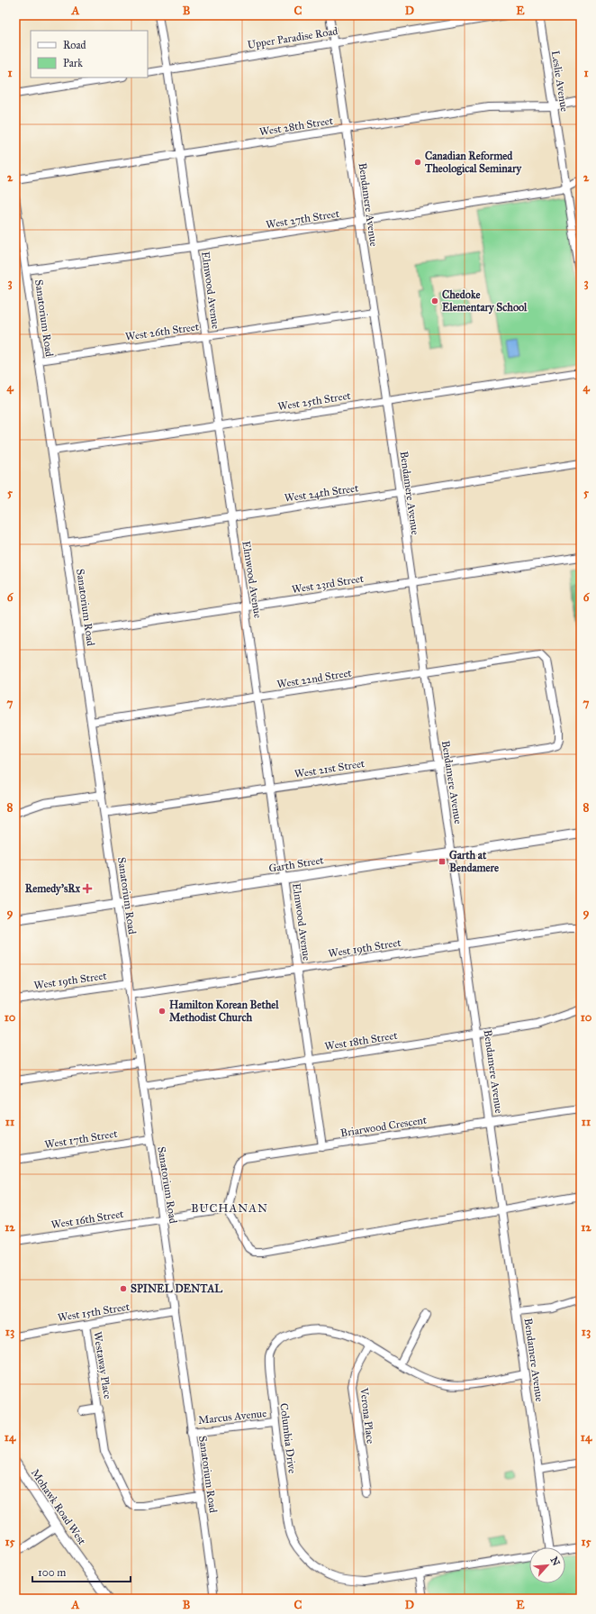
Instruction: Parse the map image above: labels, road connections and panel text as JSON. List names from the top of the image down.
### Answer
{
  "streets": {
    "main road": ["Garth Street", "Mohawk Road West"],
    "street": [
      "Upper Paradise Road",
      "Leslie Avenue",
      "West 28th Street",
      "Bendamere Avenue",
      "West 27th Street",
      "Elmwood Avenue",
      "Sanatorium Road",
      "West 26th Street",
      "West 25th Street",
      "West 24th Street",
      "West 23rd Street",
      "West 22nd Street",
      "West 21st Street",
      "West 19th Street",
      "West 18th Street",
      "Briarwood Crescent",
      "West 17th Street",
      "West 16th Street",
      "West 15th Street",
      "Westaway Place",
      "Verona Place",
      "Marcus Avenue",
      "Columbia Drive"
    ]
  },
  "crossings": [
    ["Upper Paradise Road", "Bendamere Avenue"],
    ["Upper Paradise Road", "Elmwood Avenue"],
    ["Leslie Avenue", "West 28th Street"],
    ["Leslie Avenue", "West 27th Street"],
    ["West 28th Street", "Bendamere Avenue"],
    ["West 28th Street", "Elmwood Avenue"],
    ["Bendamere Avenue", "West 27th Street"],
    ["Bendamere Avenue", "West 26th Street"],
    ["Bendamere Avenue", "West 25th Street"],
    ["Bendamere Avenue", "West 24th Street"],
    ["Bendamere Avenue", "West 23rd Street"],
    ["Bendamere Avenue", "West 22nd Street"],
    ["Bendamere Avenue", "West 21st Street"],
    ["Bendamere Avenue", "Garth Street"],
    ["Bendamere Avenue", "West 19th Street"],
    ["Bendamere Avenue", "West 18th Street"],
    ["Bendamere Avenue", "Briarwood Crescent"],
    ["Bendamere Avenue", "Columbia Drive"],
    ["West 27th Street", "Elmwood Avenue"],
    ["West 27th Street", "Sanatorium Road"],
    ["Elmwood Avenue", "West 26th Street"],
    ["Elmwood Avenue", "West 25th Street"],
    ["Elmwood Avenue", "West 24th Street"],
    ["Elmwood Avenue", "West 23rd Street"],
    ["Elmwood Avenue", "West 22nd Street"],
    ["Elmwood Avenue", "West 21st Street"],
    ["Elmwood Avenue", "Garth Street"],
    ["Elmwood Avenue", "West 19th Street"],
    ["Elmwood Avenue", "West 18th Street"],
    ["Elmwood Avenue", "Briarwood Crescent"],
    ["Sanatorium Road", "West 26th Street"],
    ["Sanatorium Road", "West 25th Street"],
    ["Sanatorium Road", "West 24th Street"],
    ["Sanatorium Road", "West 23rd Street"],
    ["Sanatorium Road", "West 22nd Street"],
    ["Sanatorium Road", "West 21st Street"],
    ["Sanatorium Road", "Garth Street"],
    ["Sanatorium Road", "West 19th Street"],
    ["Sanatorium Road", "West 18th Street"],
    ["Sanatorium Road", "West 17th Street"],
    ["Sanatorium Road", "West 16th Street"],
    ["Sanatorium Road", "West 15th Street"],
    ["Sanatorium Road", "Westaway Place"],
    ["Sanatorium Road", "Marcus Avenue"],
    ["West 22nd Street", "West 21st Street"],
    ["West 15th Street", "Westaway Place"],
    ["Verona Place", "Columbia Drive"],
    ["Marcus Avenue", "Columbia Drive"]
  ],
  "districts": ["BUCHANAN"],
  "places": {
    "other": [
      "Canadian Reformed Theological Seminary",
      "Chedoke Elementary School",
      "Hamilton Korean Bethel Methodist Church",
      "SPINEL DENTAL"
    ],
    "transit": ["Garth at Bendamere"],
    "health": ["Remedy'sRx"]
  },
  "legend": ["Road", "Park"],
  "scale_bar": "100 m",
  "north": "top right",
  "grid": {
    "columns": [
      "A",
      "B",
      "C",
      "D",
      "E"
    ],
    "rows": [
      "1",
      "2",
      "3",
      "4",
      "5",
      "6",
      "7",
      "8",
      "9",
      "10",
      "11",
      "12",
      "13",
      "14",
      "15"
    ]
  }
}
